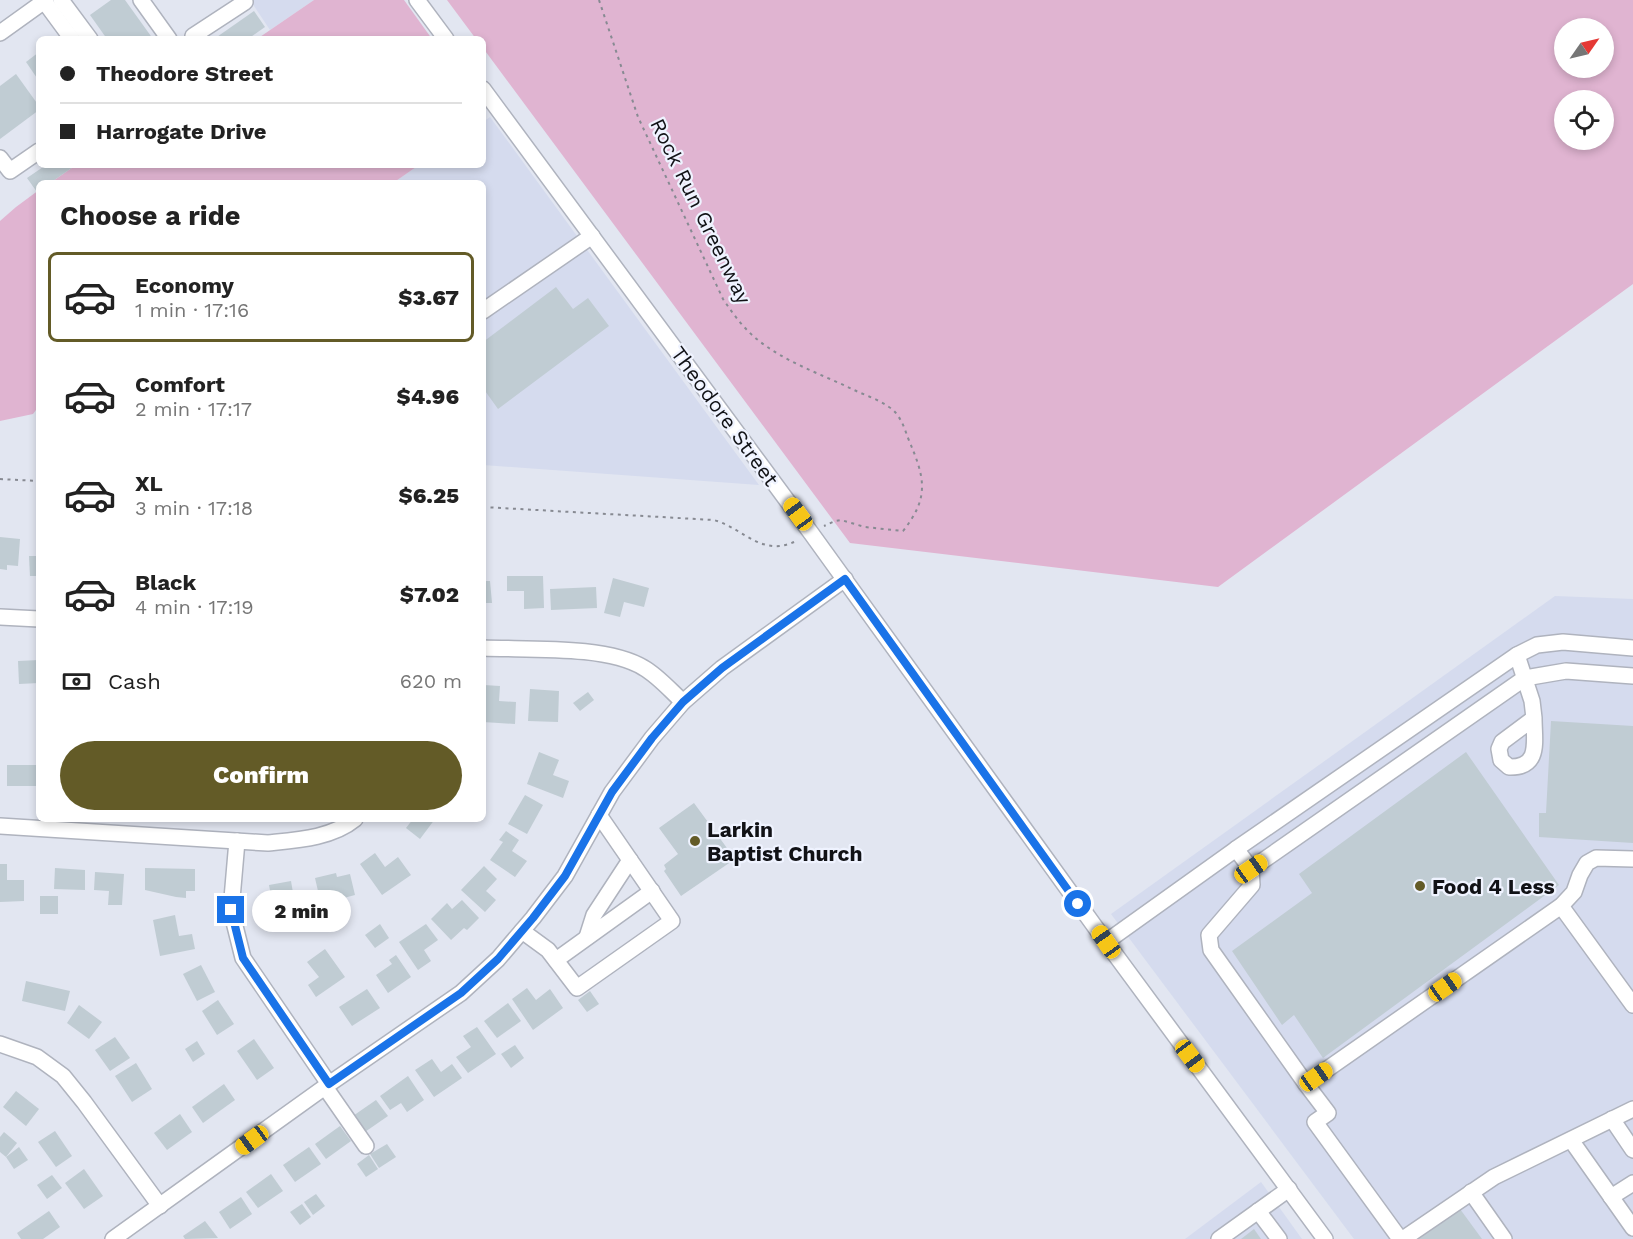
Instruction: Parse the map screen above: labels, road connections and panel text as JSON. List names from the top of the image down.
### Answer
{
  "streets": {
    "street": ["Theodore Street"],
    "path": ["Rock Run Greenway"]
  },
  "crossings": [
    ["Rock Run Greenway", "Theodore Street"]
  ],
  "places": ["Larkin Baptist Church", "Food 4 Less"],
  "north": "top right",
  "page": {
    "banner": ["Theodore Street", "Harrogate Drive"],
    "heading": "Choose a ride",
    "list": [
      {
        "name": "Economy",
        "note": "1 min · 17:16",
        "value": "$3.67"
      },
      {
        "name": "Comfort",
        "note": "2 min · 17:17",
        "value": "$4.96"
      },
      {
        "name": "XL",
        "note": "3 min · 17:18",
        "value": "$6.25"
      },
      {
        "name": "Black",
        "note": "4 min · 17:19",
        "value": "$7.02"
      }
    ],
    "pay": ["Cash", "620 m"],
    "buttons": "Confirm",
    "bubble": "2 min"
  }
}
